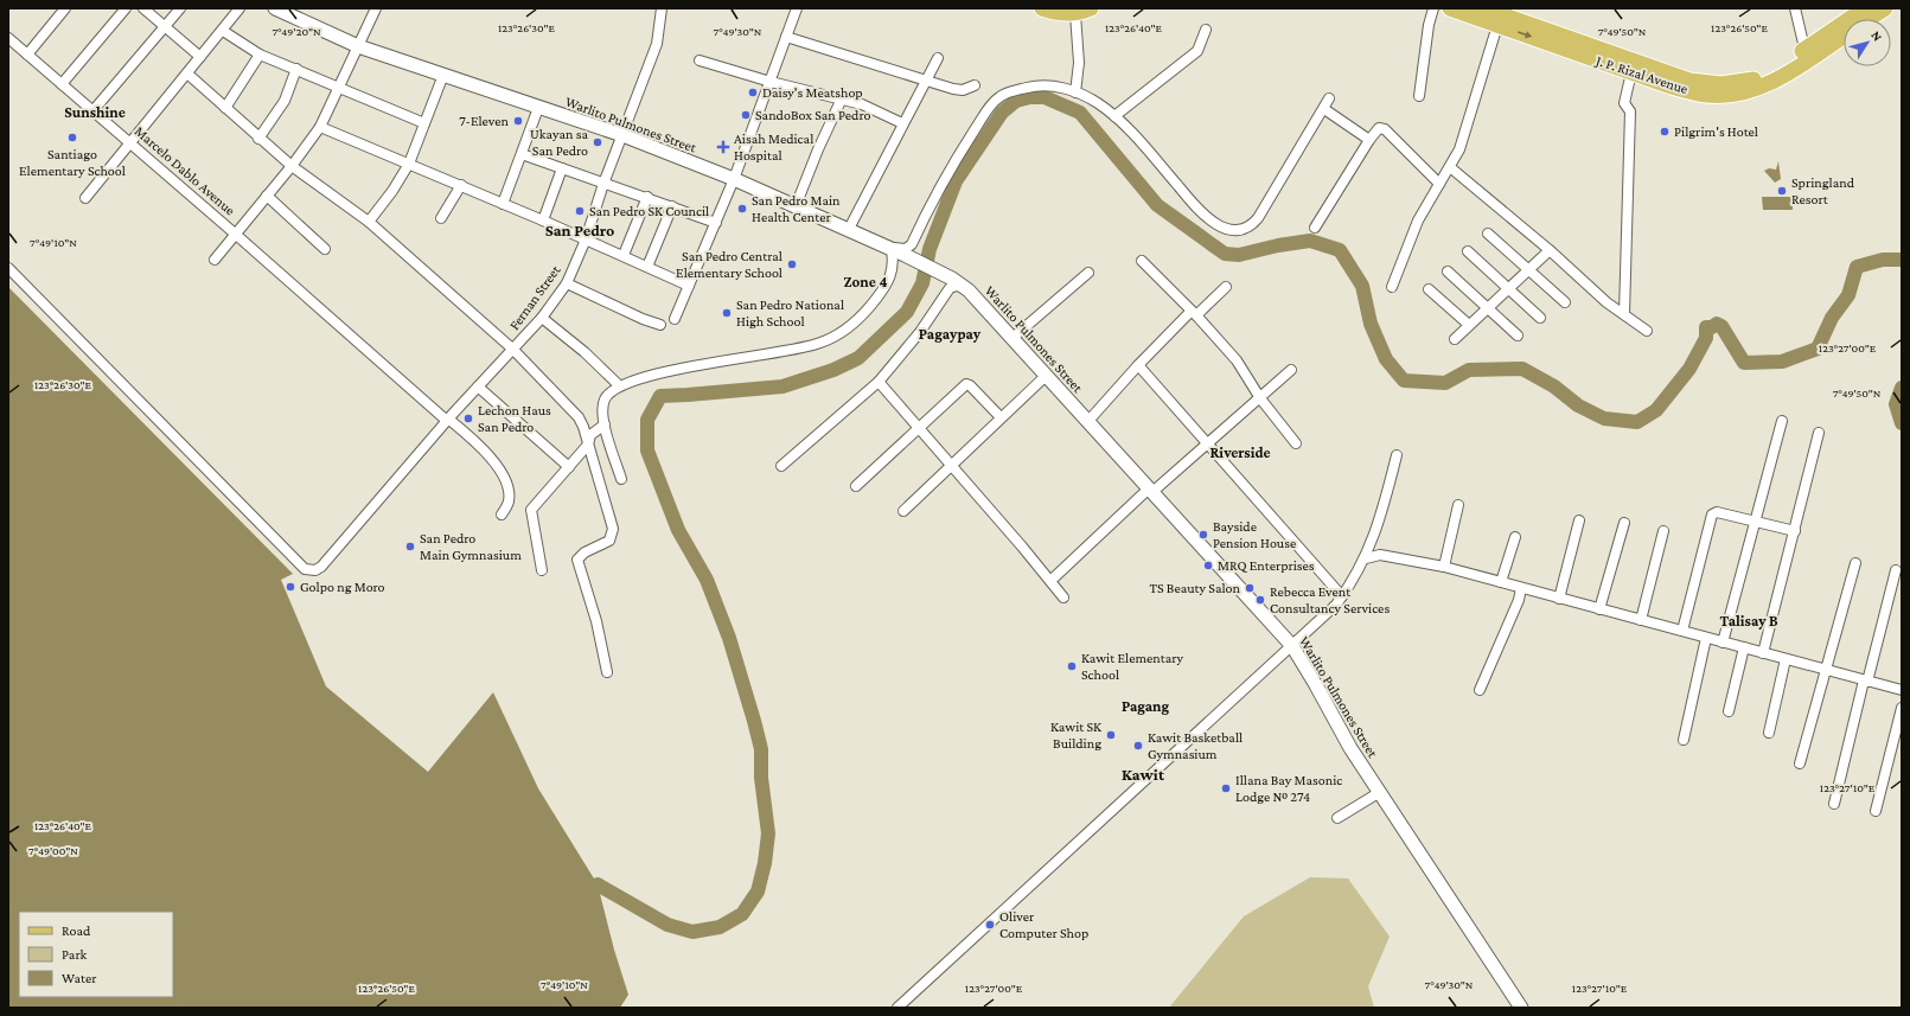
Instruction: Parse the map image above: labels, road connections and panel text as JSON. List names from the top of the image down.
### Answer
{
  "streets": {
    "main road": ["J. P. Rizal Avenue"],
    "street": ["Warlito Pulmones Street", "Marcelo Dablo Avenue", "Fernan Street"]
  },
  "crossings": [
    ["Warlito Pulmones Street", "Fernan Street"],
    ["Marcelo Dablo Avenue", "Fernan Street"]
  ],
  "districts": [
    "Sunshine",
    "San Pedro",
    "Zone 4",
    "Pagaypay",
    "Riverside",
    "Talisay B",
    "Pagang",
    "Kawit"
  ],
  "places": {
    "other": [
      "Daisy's Meatshop",
      "SandoBox San Pedro",
      "7-Eleven",
      "Pilgrim's Hotel",
      "Santiago Elementary School",
      "Ukayan sa San Pedro",
      "Springland Resort",
      "San Pedro Main Health Center",
      "San Pedro SK Council",
      "San Pedro Central Elementary School",
      "San Pedro National High School",
      "Lechon Haus San Pedro",
      "Bayside Pension House",
      "San Pedro Main Gymnasium",
      "MRQ Enterprises",
      "Golpo ng Moro",
      "TS Beauty Salon",
      "Rebecca Event Consultancy Services",
      "Kawit Elementary School",
      "Kawit SK Building",
      "Kawit Basketball Gymnasium",
      "Illana Bay Masonic Lodge № 274",
      "Oliver Computer Shop"
    ],
    "health": ["Aisah Medical Hospital"]
  },
  "legend": ["Road", "Park", "Water"],
  "north": "top right",
  "coordinates": [
    "123°26'30\"E",
    "123°26'50\"E",
    "123°26'40\"E",
    "7°49'20\"N",
    "7°49'50\"N",
    "7°49'30\"N",
    "7°49'10\"N",
    "123°27'00\"E",
    "123°27'10\"E",
    "7°49'00\"N"
  ]
}
